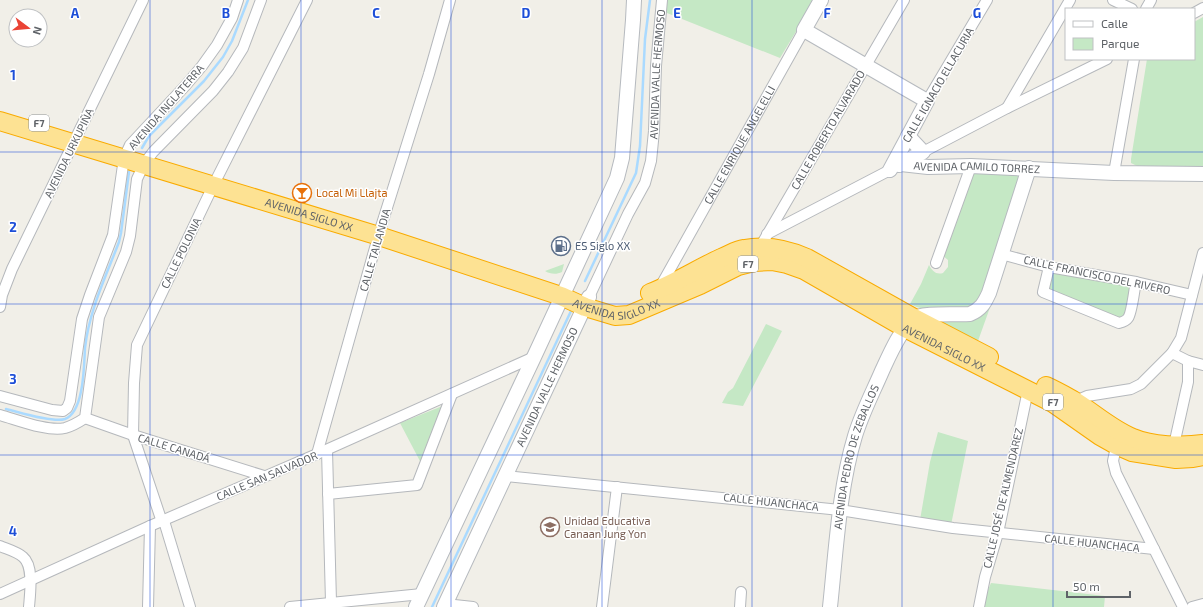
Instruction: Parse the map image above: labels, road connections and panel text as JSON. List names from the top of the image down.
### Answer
{
  "streets": {
    "highway": ["F7", "AVENIDA SIGLO XX"],
    "street": [
      "AVENIDA VALLE HERMOSO",
      "CALLE IGNACIO ELLACURIA",
      "AVENIDA INGLATERRA",
      "CALLE ROBERTO ALVARADO",
      "CALLE ENRIQUE ANGELELLI",
      "AVENIDA URKUPIÑA",
      "AVENIDA CAMILO TORREZ",
      "CALLE TAILANDIA",
      "CALLE POLONIA",
      "CALLE FRANCISCO DEL RIVERO",
      "CALLE CANADÁ",
      "AVENIDA PEDRO DE ZEBALLOS",
      "CALLE SAN SALVADOR",
      "CALLE JOSÉ DE ALMENDAREZ",
      "CALLE HUANCHACA"
    ]
  },
  "crossings": [
    ["AVENIDA VALLE HERMOSO", "AVENIDA SIGLO XX"],
    ["AVENIDA VALLE HERMOSO", "CALLE HUANCHACA"],
    ["CALLE IGNACIO ELLACURIA", "AVENIDA CAMILO TORREZ"],
    ["AVENIDA INGLATERRA", "AVENIDA SIGLO XX"],
    ["AVENIDA INGLATERRA", "CALLE CANADÁ"],
    ["CALLE ROBERTO ALVARADO", "AVENIDA SIGLO XX"],
    ["CALLE ENRIQUE ANGELELLI", "AVENIDA SIGLO XX"],
    ["AVENIDA URKUPIÑA", "AVENIDA SIGLO XX"],
    ["AVENIDA SIGLO XX", "CALLE TAILANDIA"],
    ["AVENIDA SIGLO XX", "CALLE POLONIA"],
    ["AVENIDA SIGLO XX", "AVENIDA PEDRO DE ZEBALLOS"],
    ["AVENIDA SIGLO XX", "CALLE JOSÉ DE ALMENDAREZ"],
    ["CALLE TAILANDIA", "CALLE SAN SALVADOR"],
    ["CALLE POLONIA", "CALLE CANADÁ"],
    ["CALLE POLONIA", "CALLE SAN SALVADOR"],
    ["CALLE CANADÁ", "CALLE SAN SALVADOR"],
    ["AVENIDA PEDRO DE ZEBALLOS", "CALLE HUANCHACA"],
    ["CALLE JOSÉ DE ALMENDAREZ", "CALLE HUANCHACA"]
  ],
  "places": {
    "bar": ["Local Mi Llajta"],
    "fuel station": ["ES Siglo XX"],
    "school or university": ["Unidad Educativa Canaan Jung Yon"]
  },
  "legend": ["Calle", "Parque"],
  "scale_bar": "50 m",
  "north": "right",
  "grid": {
    "columns": [
      "A",
      "B",
      "C",
      "D",
      "E",
      "F",
      "G"
    ],
    "rows": [
      "1",
      "2",
      "3",
      "4"
    ]
  }
}
